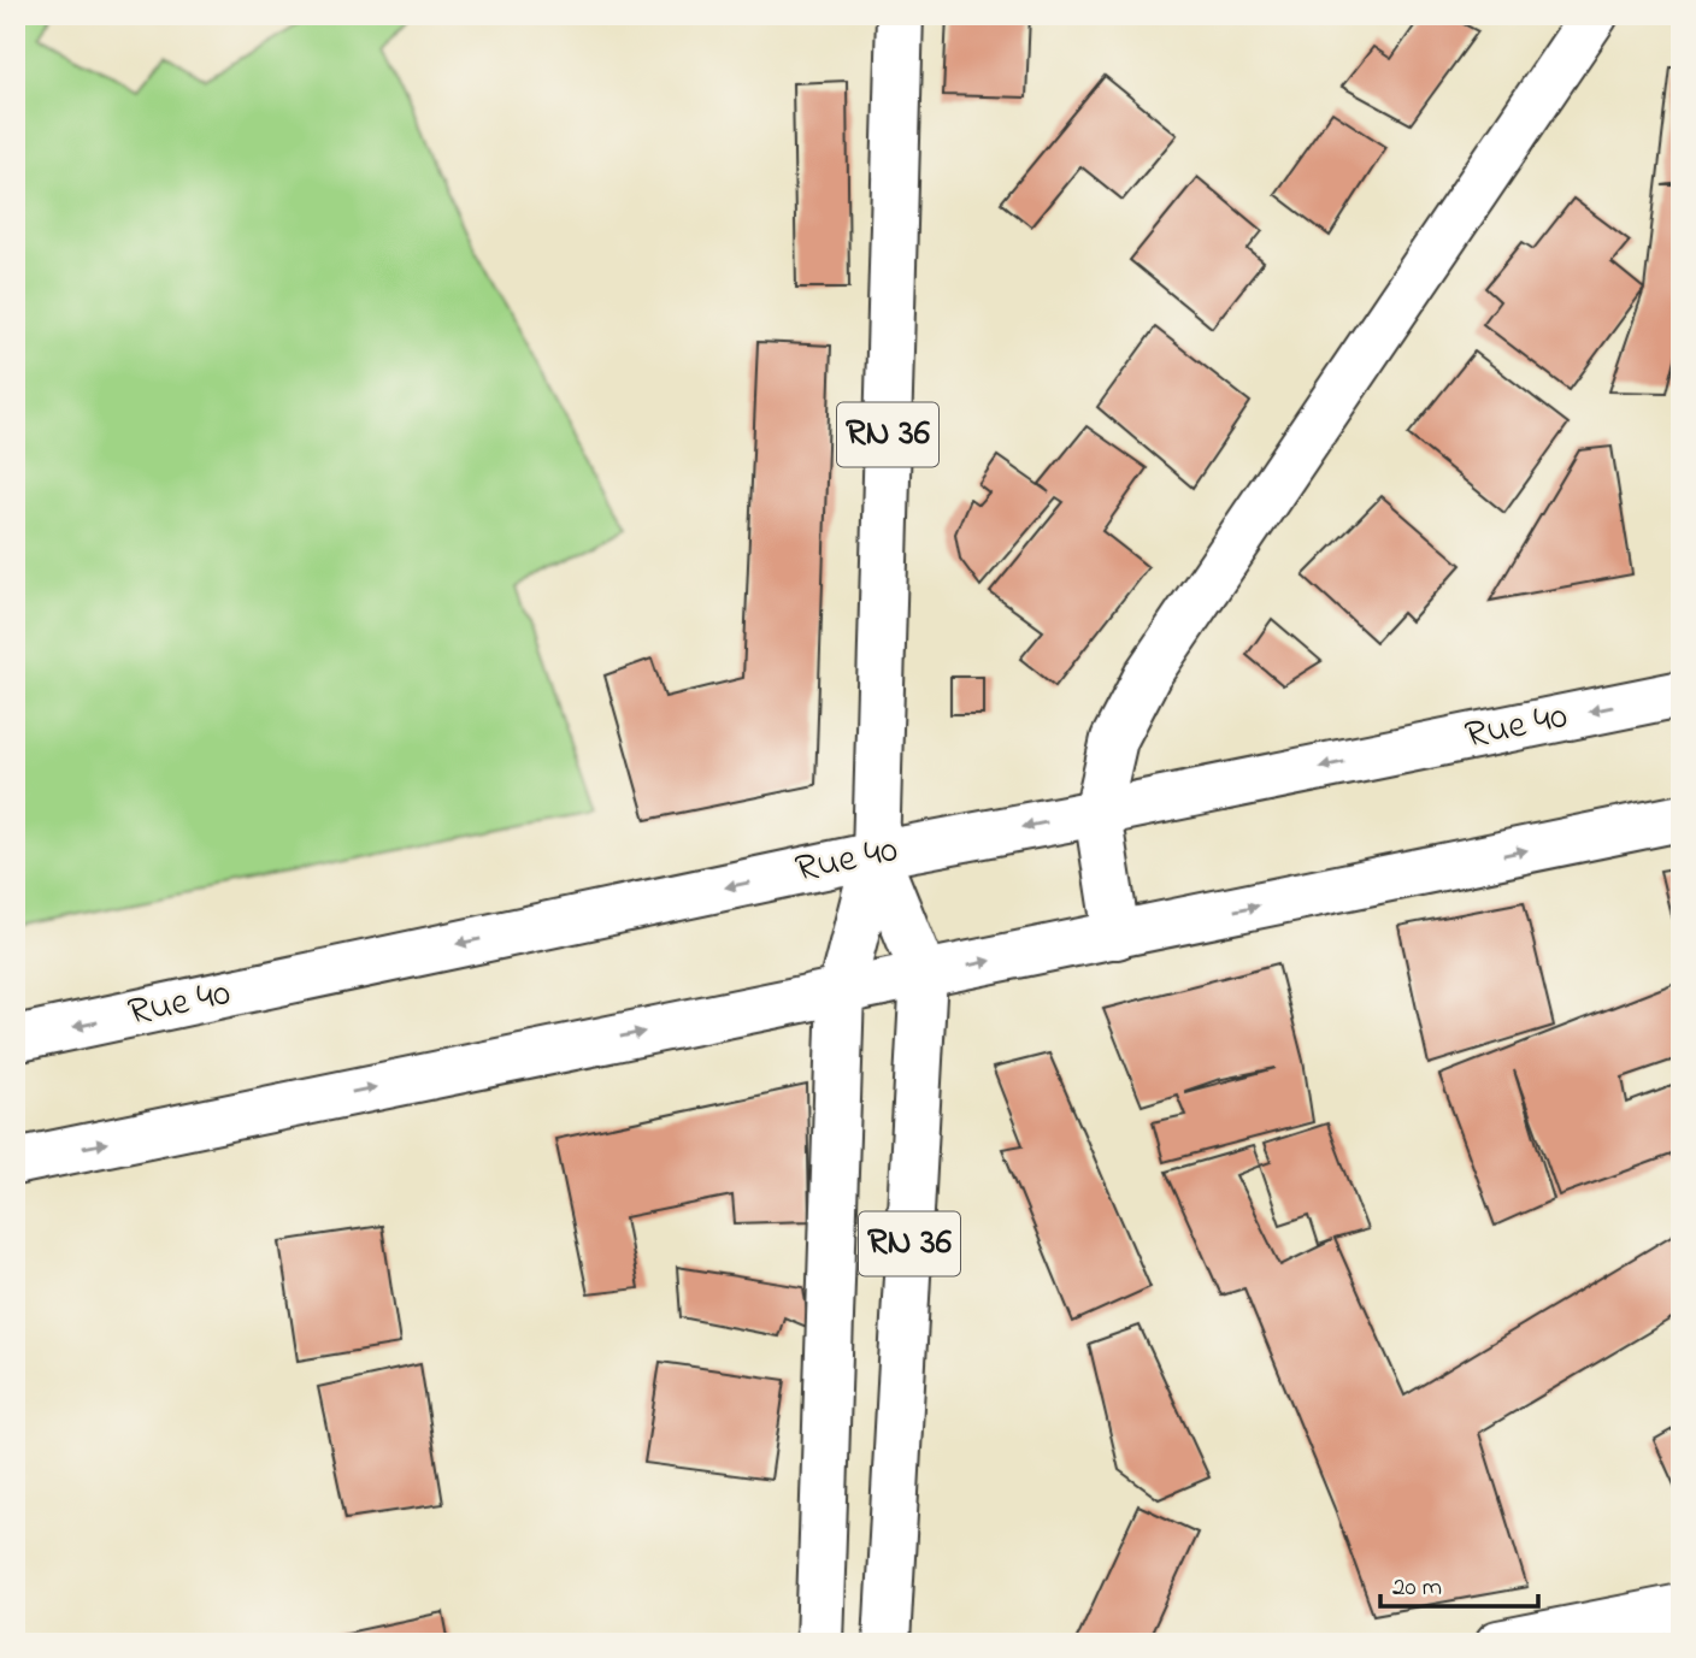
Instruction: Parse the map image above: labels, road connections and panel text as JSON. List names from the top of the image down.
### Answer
{
  "streets": {
    "main road": ["RN 36", "Rue 40"]
  },
  "crossings": [
    ["RN 36", "Rue 40"]
  ],
  "scale_bar": "20 m"
}
